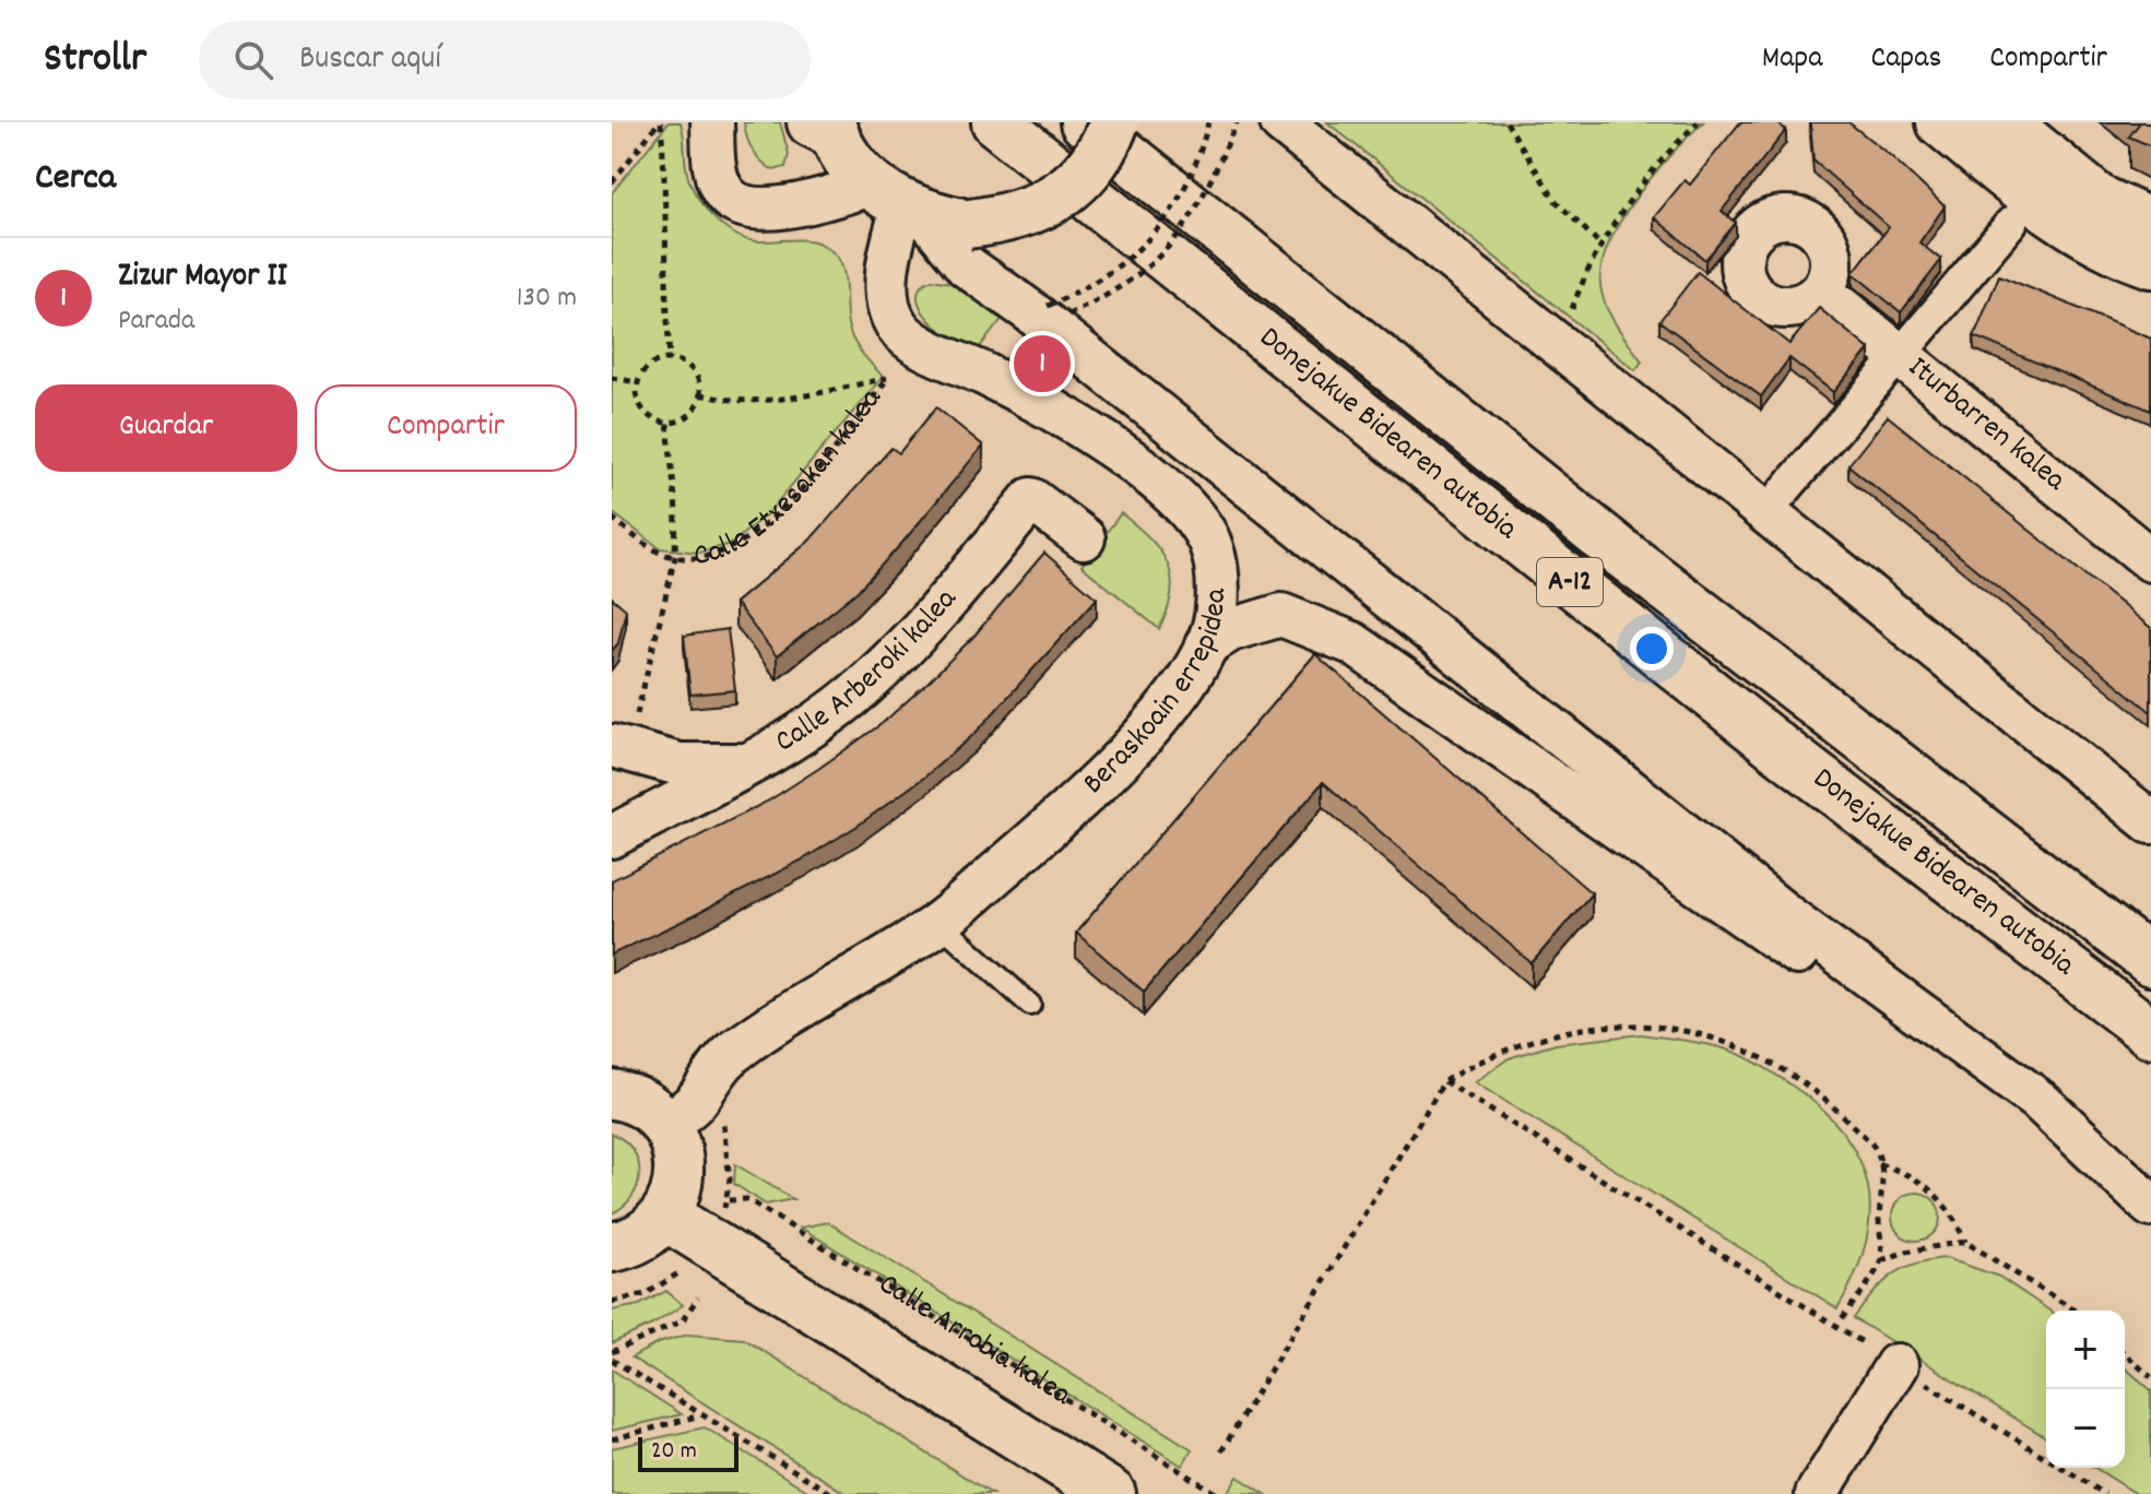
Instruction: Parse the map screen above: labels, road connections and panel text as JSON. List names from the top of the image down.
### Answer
{
  "streets": {
    "main road": ["Donejakue Bidearen autobia", "A-12", "Calle Arrobia kalea"],
    "street": ["Iturbarren kalea", "Calle Arberoki kalea", "Beraskoain errepidea"],
    "path": ["Calle Etxesakan kalea"]
  },
  "scale_bar": "20 m",
  "page": {
    "header": "Strollr",
    "search": "Buscar aquí",
    "nav": ["Mapa", "Capas", "Compartir"],
    "heading": "Cerca",
    "list": [
      {
        "mark": "1",
        "name": "Zizur Mayor II",
        "note": "Parada",
        "value": "130 m"
      }
    ],
    "pins": "1",
    "buttons": ["Guardar", "Compartir"],
    "map_buttons": ["+", "−"],
    "scale": "20 m"
  }
}
